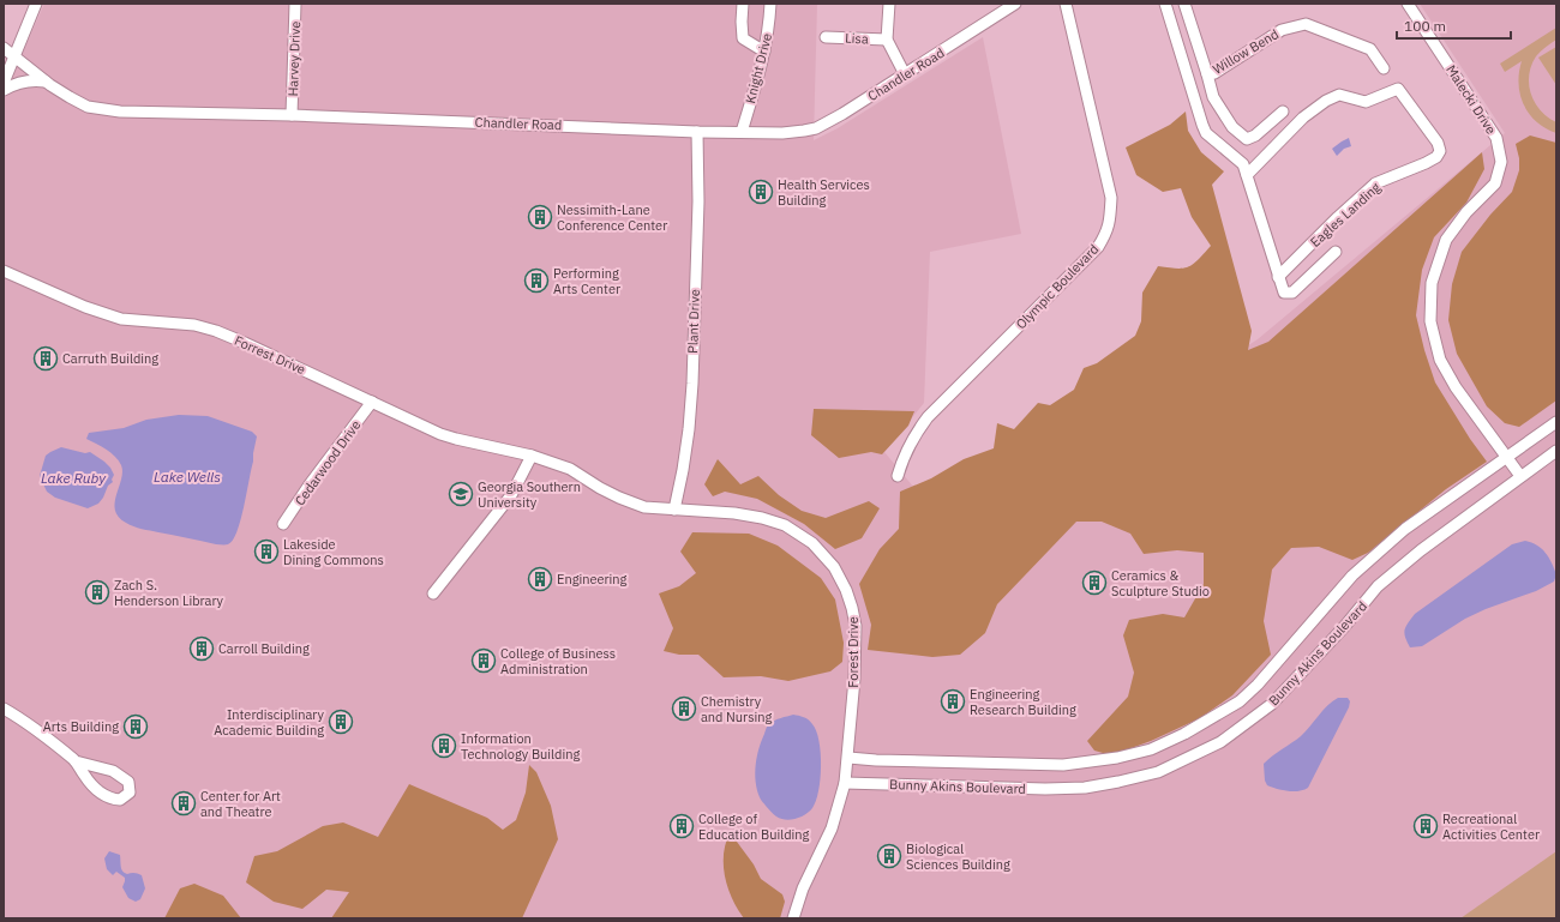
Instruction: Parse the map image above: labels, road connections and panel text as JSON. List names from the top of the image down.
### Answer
{
  "streets": {
    "street": [
      "Lisa",
      "Willow Bend",
      "Harvey Drive",
      "Knight Drive",
      "Chandler Road",
      "Malecki Drive",
      "Eagles Landing",
      "Olympic Boulevard",
      "Plant Drive",
      "Forrest Drive",
      "Cedarwood Drive",
      "Forest Drive",
      "Bunny Akins Boulevard"
    ]
  },
  "crossings": [
    ["Harvey Drive", "Chandler Road"],
    ["Knight Drive", "Chandler Road"],
    ["Chandler Road", "Plant Drive"],
    ["Malecki Drive", "Bunny Akins Boulevard"],
    ["Plant Drive", "Forest Drive"],
    ["Forrest Drive", "Cedarwood Drive"],
    ["Forrest Drive", "Forest Drive"],
    ["Forest Drive", "Bunny Akins Boulevard"]
  ],
  "water": ["Lake Wells", "Lake Ruby"],
  "places": {
    "building": [
      "Health Services Building",
      "Nessimith-Lane Conference Center",
      "Performing Arts Center",
      "Carruth Building",
      "Lakeside Dining Commons",
      "Engineering",
      "Ceramics & Sculpture Studio",
      "Zach S. Henderson Library",
      "Carroll Building",
      "College of Business Administration",
      "Engineering Research Building",
      "Chemistry and Nursing",
      "Interdisciplinary Academic Building",
      "Arts Building",
      "Information Technology Building",
      "Center for Art and Theatre",
      "College of Education Building",
      "Recreational Activities Center",
      "Biological Sciences Building"
    ],
    "school or university": ["Georgia Southern University"]
  },
  "scale_bar": "100 m"
}
